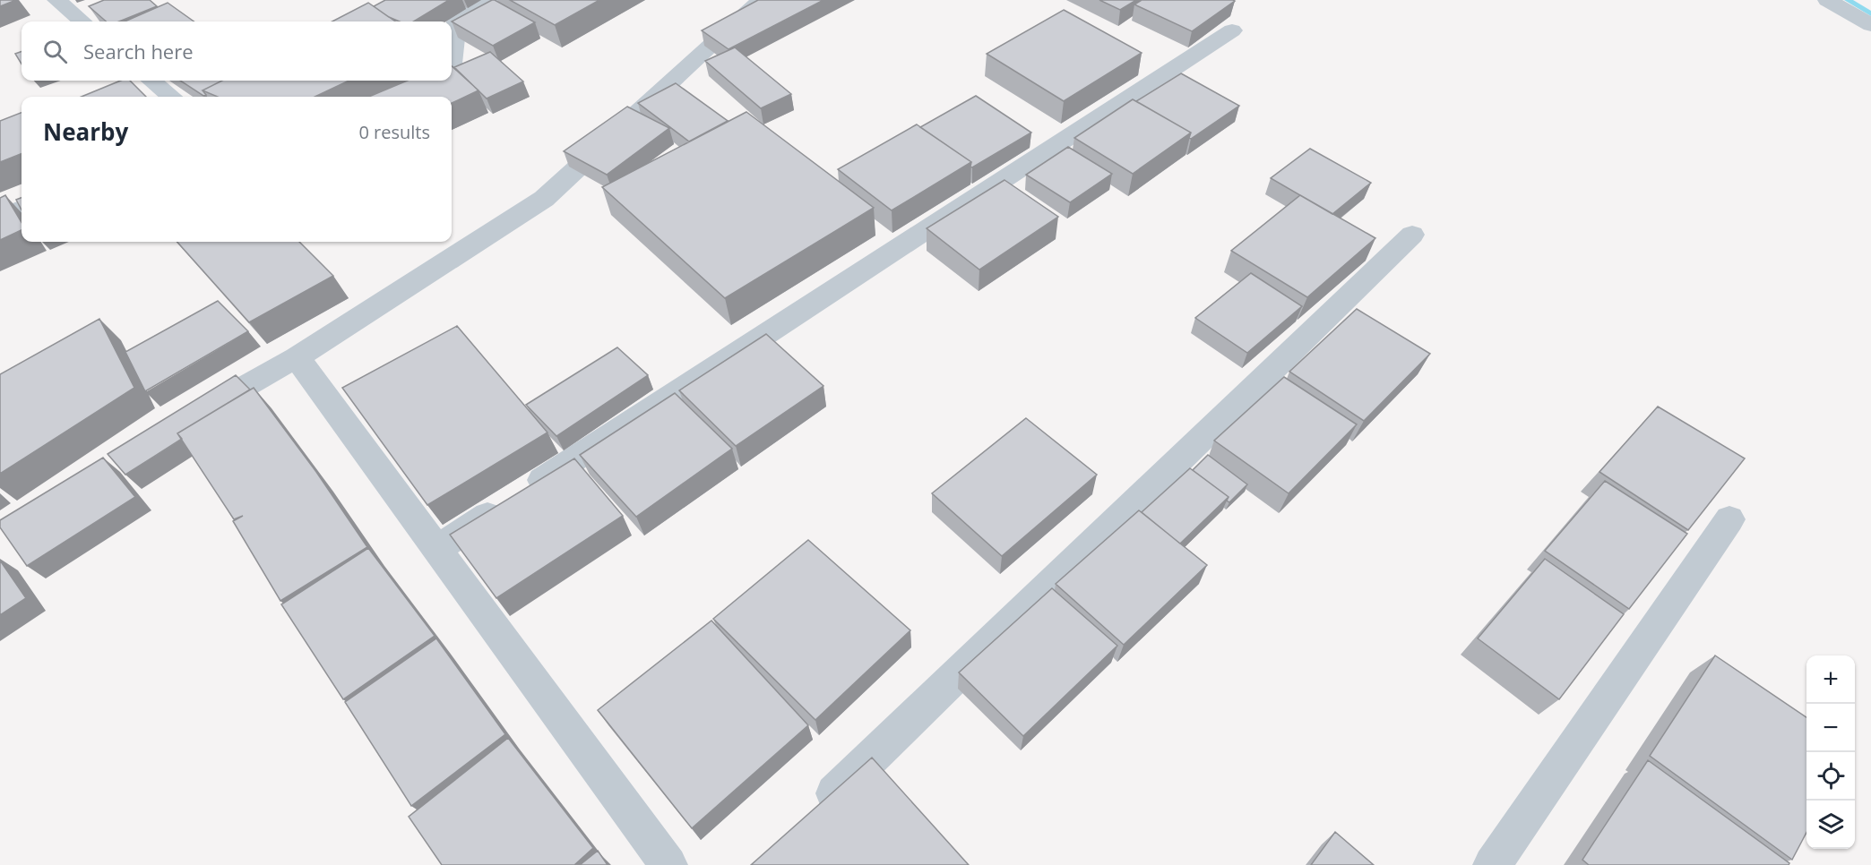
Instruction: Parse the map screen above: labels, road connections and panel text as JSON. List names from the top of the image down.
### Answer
{
  "page": {
    "search": "Search here",
    "heading": ["Nearby", "0 results"],
    "map_buttons": ["+", "−"]
  }
}
